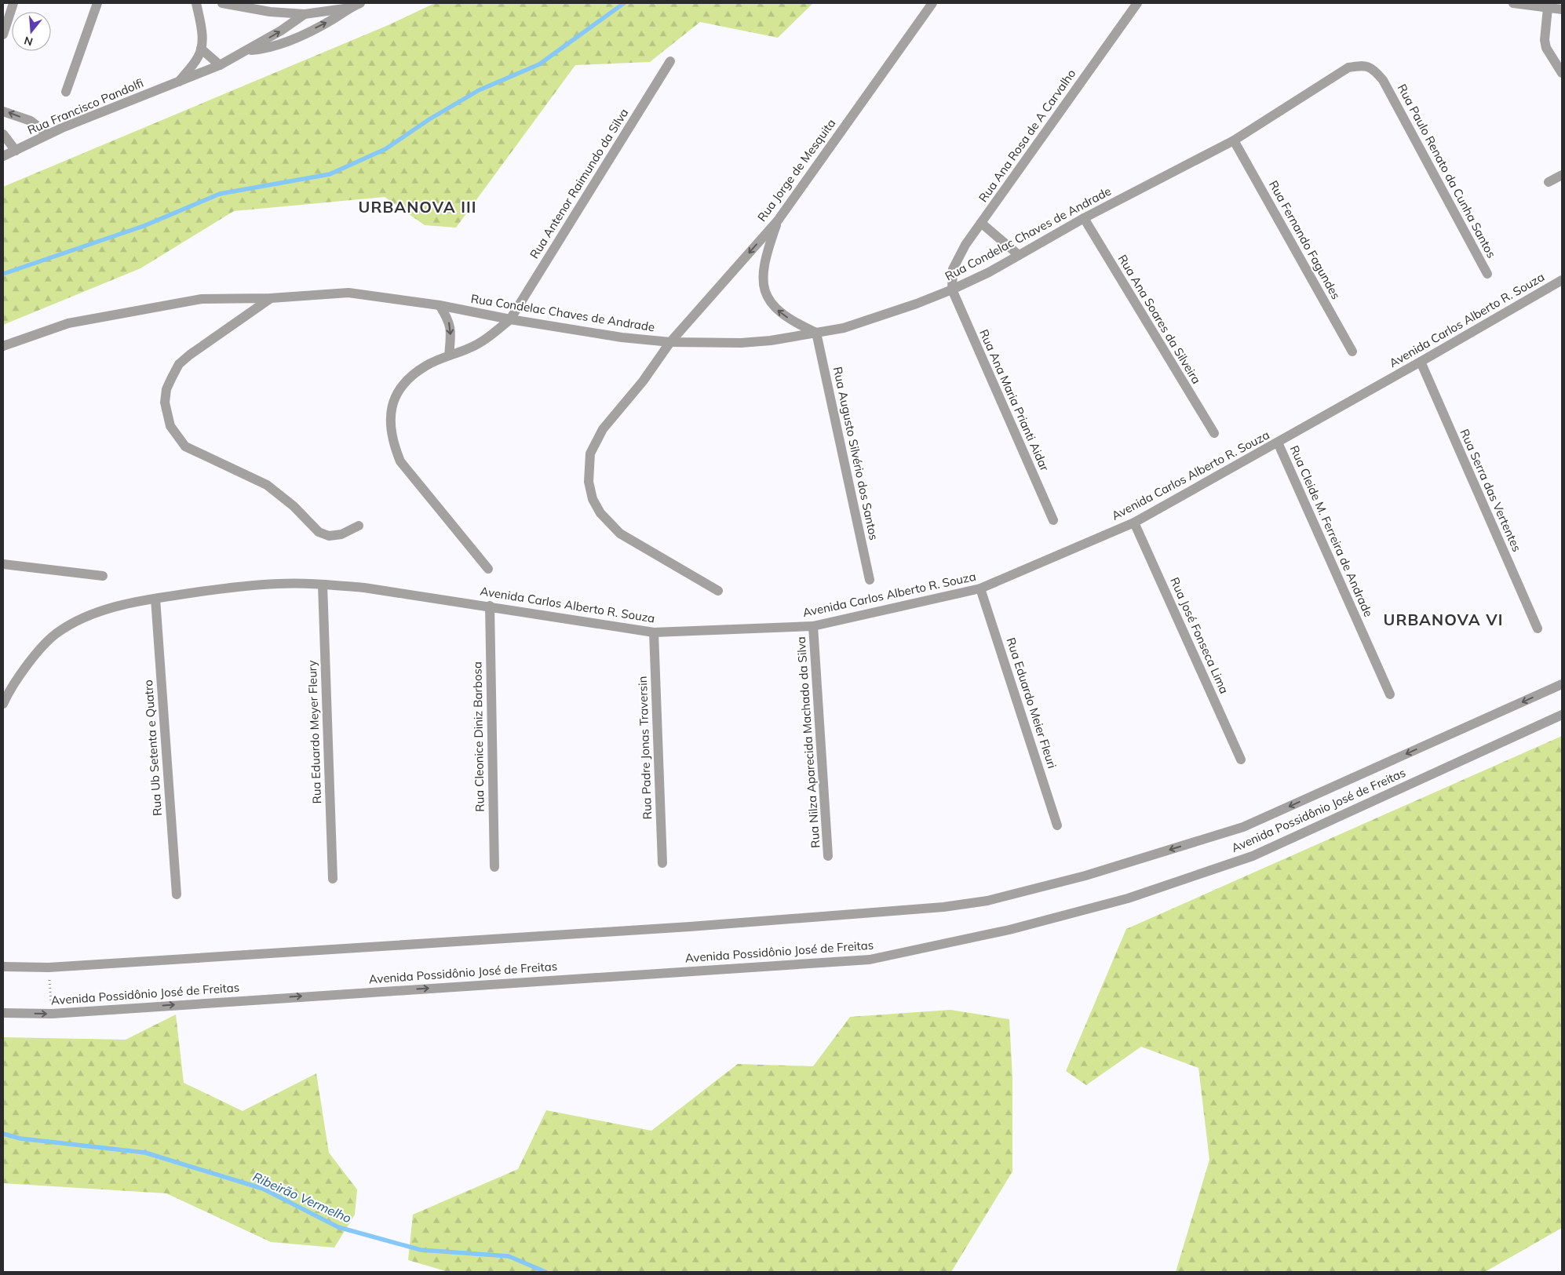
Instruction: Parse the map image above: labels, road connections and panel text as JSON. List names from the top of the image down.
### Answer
{
  "streets": {
    "street": [
      "Rua Francisco Pandolfi",
      "Rua Ana Rosa de A Carvalho",
      "Rua Jorge de Mesquita",
      "Rua Paulo Renato da Cunha Santos",
      "Rua Antenor Raimundo da Silva",
      "Rua Condelac Chaves de Andrade",
      "Rua Fernando Fagundes",
      "Rua Ana Soares da Silveira",
      "Avenida Carlos Alberto R. Souza",
      "Rua Ana Maria Prianti Aidar",
      "Rua Augusto Silvério dos Santos",
      "Rua Serra das Vertentes",
      "Rua Cleide M. Ferreira de Andrade",
      "Rua José Fonseca Lima",
      "Rua Eduardo Meier Fleuri",
      "Rua Eduardo Meyer Fleury",
      "Rua Cleonice Diniz Barbosa",
      "Rua Nilza Aparecida Machado da Silva",
      "Rua Ub Setenta e Quatro",
      "Rua Padre Jonas Traversin",
      "Avenida Possidônio José de Freitas"
    ]
  },
  "crossings": [
    ["Rua Ana Rosa de A Carvalho", "Rua Condelac Chaves de Andrade"],
    ["Rua Ana Rosa de A Carvalho", "Rua Ana Maria Prianti Aidar"],
    ["Rua Jorge de Mesquita", "Rua Condelac Chaves de Andrade"],
    ["Rua Paulo Renato da Cunha Santos", "Rua Condelac Chaves de Andrade"],
    ["Rua Antenor Raimundo da Silva", "Rua Condelac Chaves de Andrade"],
    ["Rua Condelac Chaves de Andrade", "Rua Fernando Fagundes"],
    ["Rua Condelac Chaves de Andrade", "Rua Ana Soares da Silveira"],
    ["Rua Condelac Chaves de Andrade", "Rua Ana Maria Prianti Aidar"],
    ["Rua Condelac Chaves de Andrade", "Rua Augusto Silvério dos Santos"],
    ["Avenida Carlos Alberto R. Souza", "Rua Serra das Vertentes"],
    ["Avenida Carlos Alberto R. Souza", "Rua Cleide M. Ferreira de Andrade"],
    ["Avenida Carlos Alberto R. Souza", "Rua José Fonseca Lima"],
    ["Avenida Carlos Alberto R. Souza", "Rua Eduardo Meier Fleuri"],
    ["Avenida Carlos Alberto R. Souza", "Rua Eduardo Meyer Fleury"],
    ["Avenida Carlos Alberto R. Souza", "Rua Cleonice Diniz Barbosa"],
    ["Avenida Carlos Alberto R. Souza", "Rua Nilza Aparecida Machado da Silva"],
    ["Avenida Carlos Alberto R. Souza", "Rua Ub Setenta e Quatro"],
    ["Avenida Carlos Alberto R. Souza", "Rua Padre Jonas Traversin"]
  ],
  "districts": ["URBANOVA III", "URBANOVA VI"],
  "water": ["Ribeirão Vermelho"],
  "north": "bottom"
}
